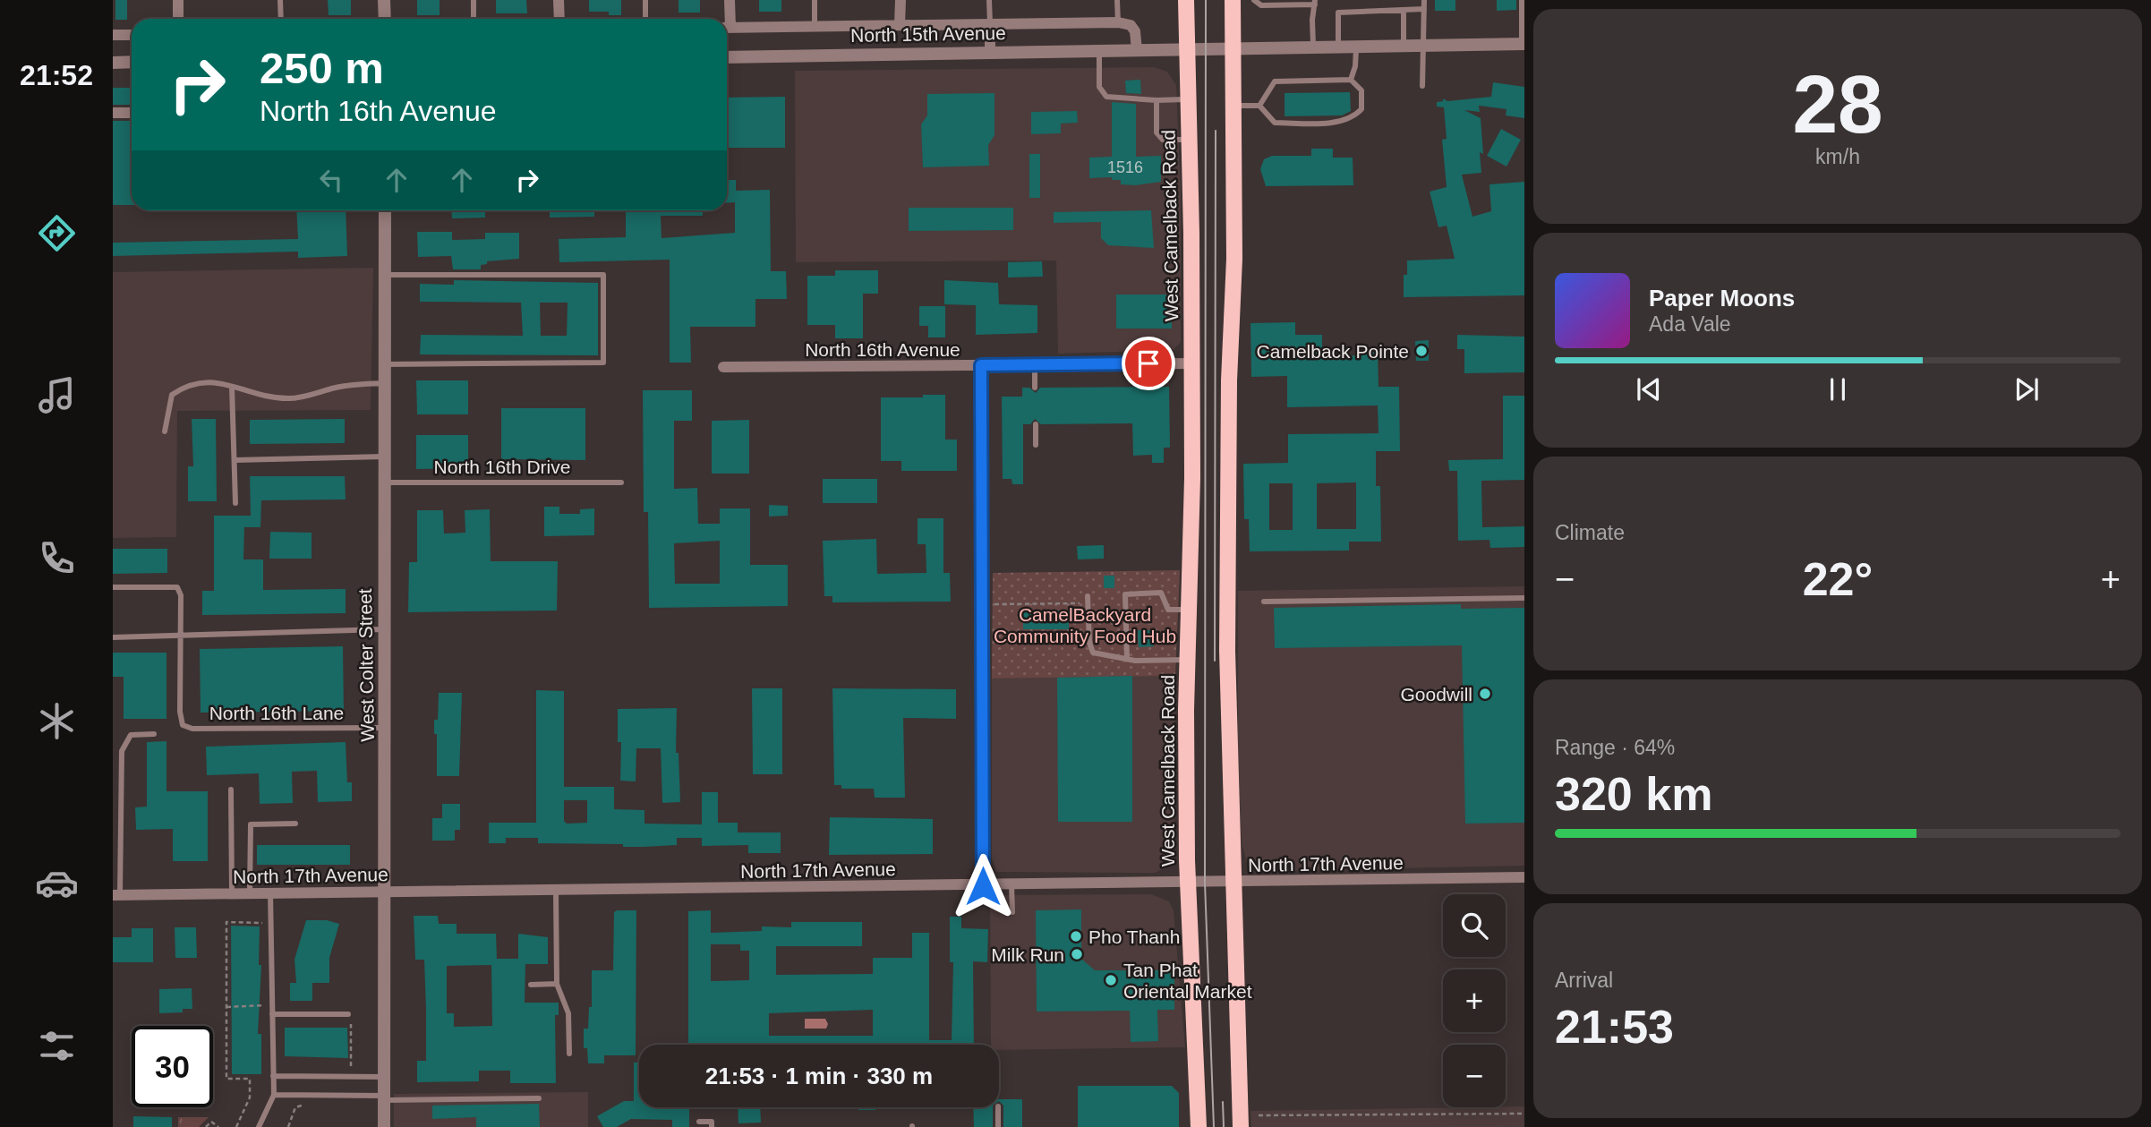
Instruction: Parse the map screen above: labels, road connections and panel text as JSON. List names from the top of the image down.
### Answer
{
  "streets": {
    "main road": ["West Camelback Road"],
    "street": [
      "North 15th Avenue",
      "North 16th Avenue",
      "West Colter Street",
      "North 17th Avenue"
    ],
    "lane": ["North 16th Drive", "North 16th Lane"]
  },
  "crossings": [
    ["North 15th Avenue", "West Camelback Road"],
    ["West Camelback Road", "North 16th Avenue"],
    ["West Camelback Road", "North 17th Avenue"],
    ["North 16th Drive", "West Colter Street"],
    ["West Colter Street", "North 16th Lane"],
    ["West Colter Street", "North 17th Avenue"]
  ],
  "parks": ["CamelBackyard Community Food Hub"],
  "places": [
    "Camelback Pointe",
    "Goodwill",
    "Pho Thanh",
    "Milk Run",
    "Tan Phat Oriental Market"
  ],
  "house_numbers": ["1516"],
  "page": {
    "tabs": "21:52",
    "tile": [
      ["28", "km/h"],
      "Climate",
      ["Range · 64%", "320 km"],
      ["Arrival", "21:53"]
    ],
    "turn": ["250 m", "North 16th Avenue"],
    "song": ["Paper Moons", "Ada Vale"],
    "heat": ["−", "22°", "+"],
    "map_buttons": ["+", "−"],
    "limit": "30",
    "trip": "21:53 · 1 min · 330 m"
  }
}
